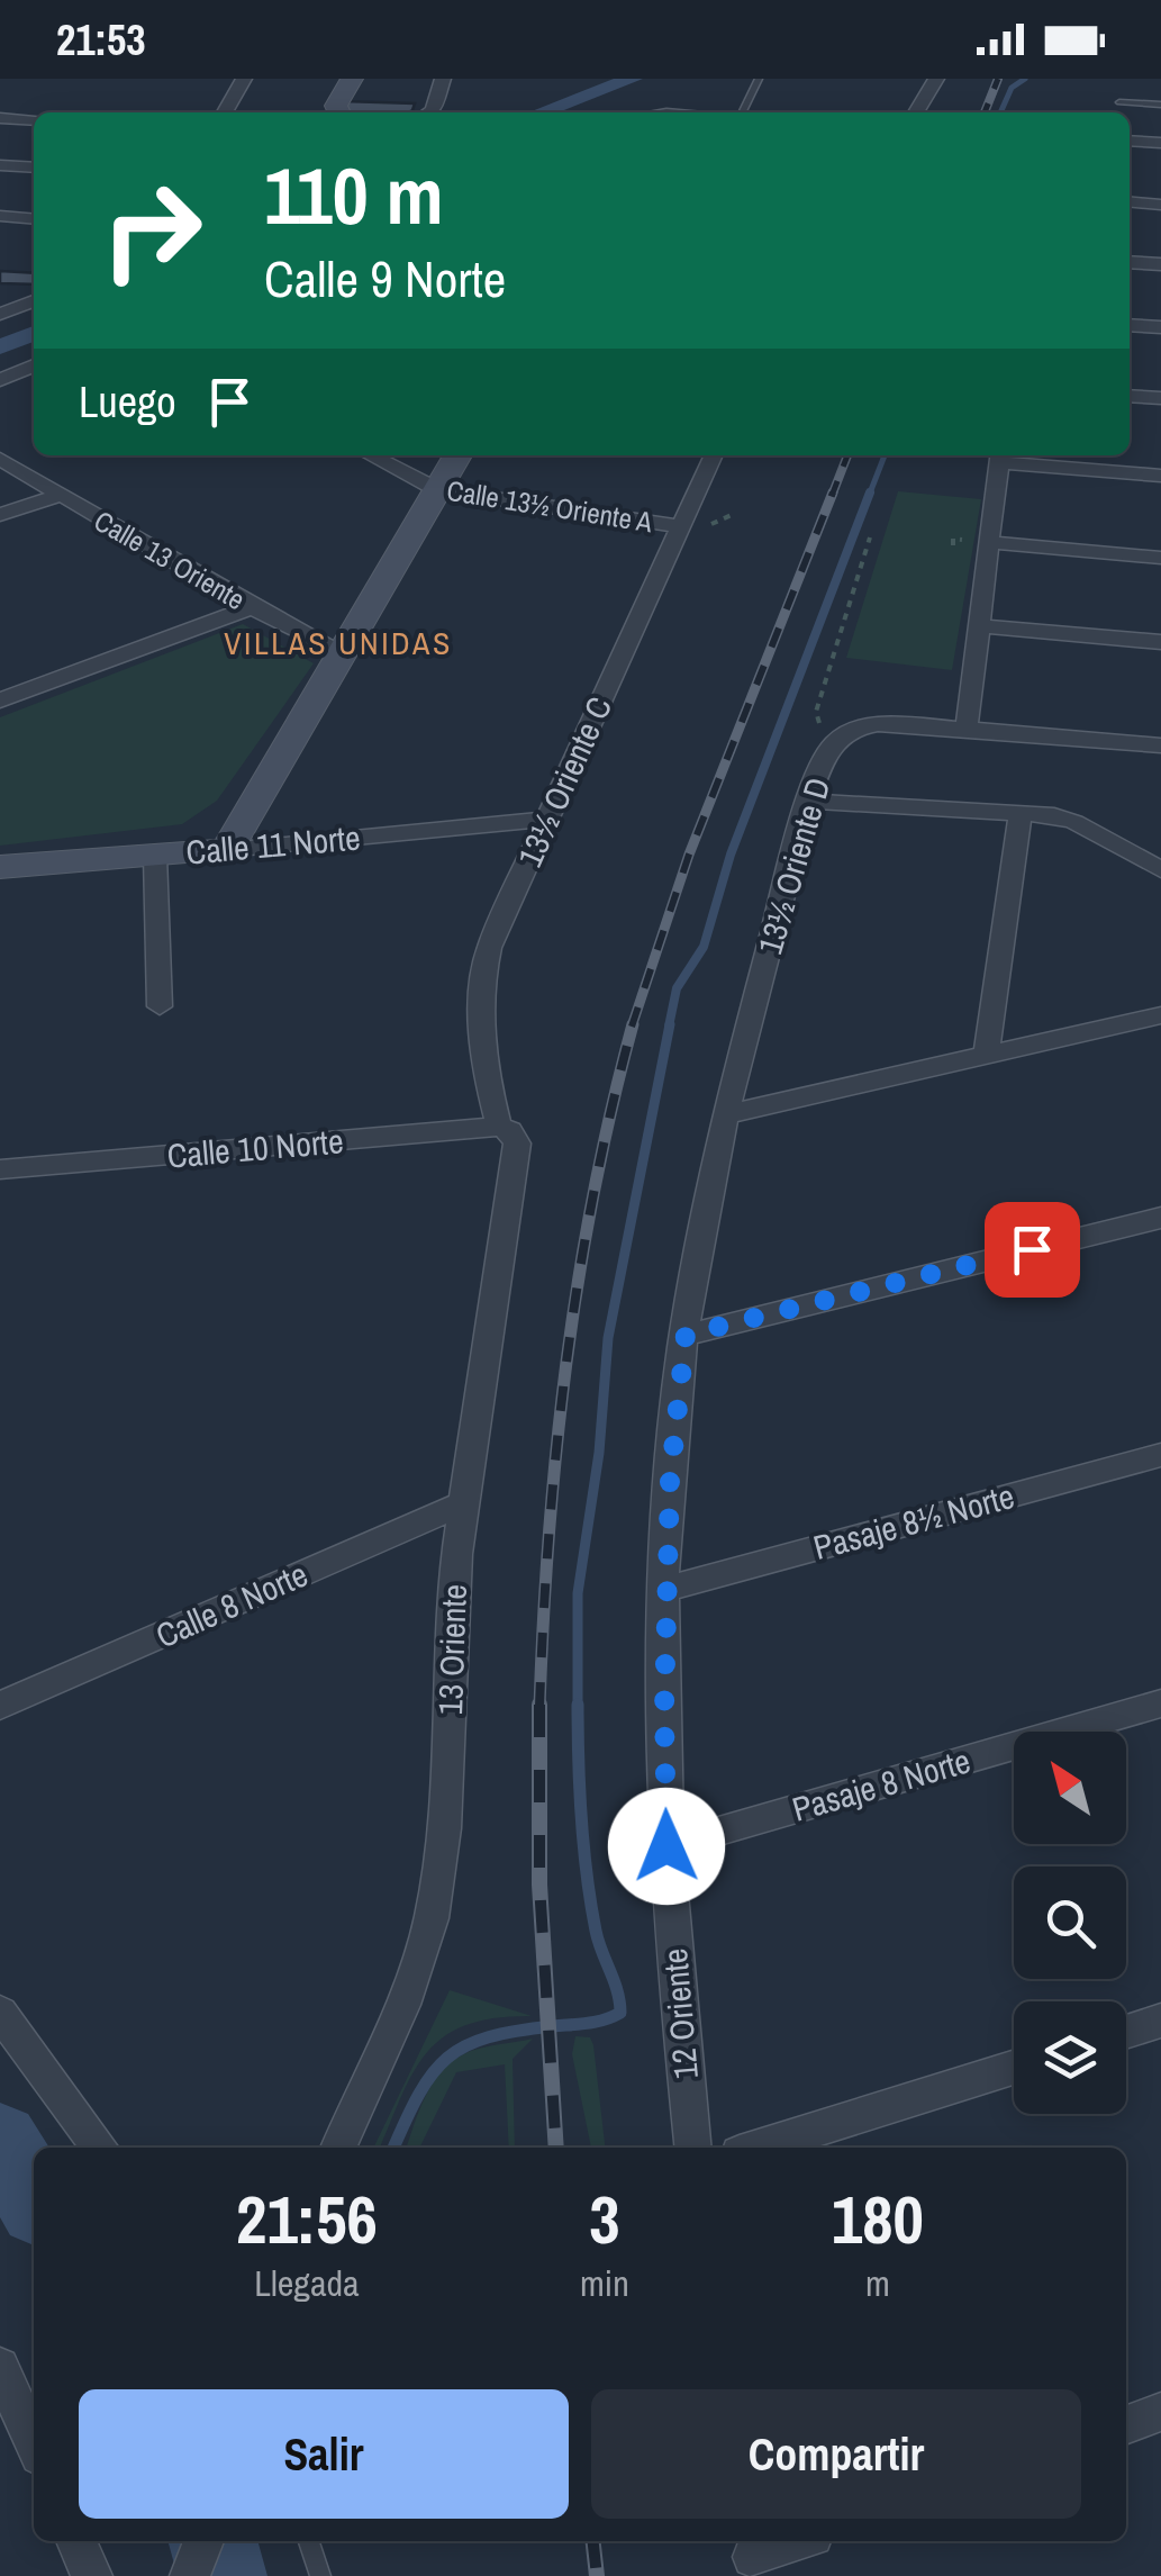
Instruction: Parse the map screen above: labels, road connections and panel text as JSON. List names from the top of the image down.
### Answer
{
  "streets": {
    "street": [
      "Calle 13½ Oriente A",
      "Calle 13 Oriente",
      "13½ Oriente C",
      "Calle 11 Norte",
      "13½ Oriente D",
      "Calle 10 Norte",
      "Pasaje 8½ Norte",
      "Calle 8 Norte",
      "13 Oriente",
      "Pasaje 8 Norte",
      "12 Oriente"
    ]
  },
  "crossings": [
    ["Calle 13½ Oriente A", "13½ Oriente C"],
    ["13½ Oriente C", "Calle 11 Norte"],
    ["13½ Oriente C", "Calle 10 Norte"],
    ["13½ Oriente C", "13 Oriente"],
    ["13½ Oriente D", "12 Oriente"],
    ["Calle 10 Norte", "13 Oriente"],
    ["Pasaje 8½ Norte", "12 Oriente"],
    ["Calle 8 Norte", "13 Oriente"],
    ["Pasaje 8 Norte", "12 Oriente"]
  ],
  "districts": ["VILLAS UNIDAS"],
  "north": "top left",
  "page": {
    "status": "21:53",
    "turn": ["110 m", "Calle 9 Norte"],
    "then": "Luego",
    "eta": [
      "21:56",
      "Llegada",
      "3",
      "min",
      "180",
      "m"
    ],
    "buttons": ["Salir", "Compartir"]
  }
}
